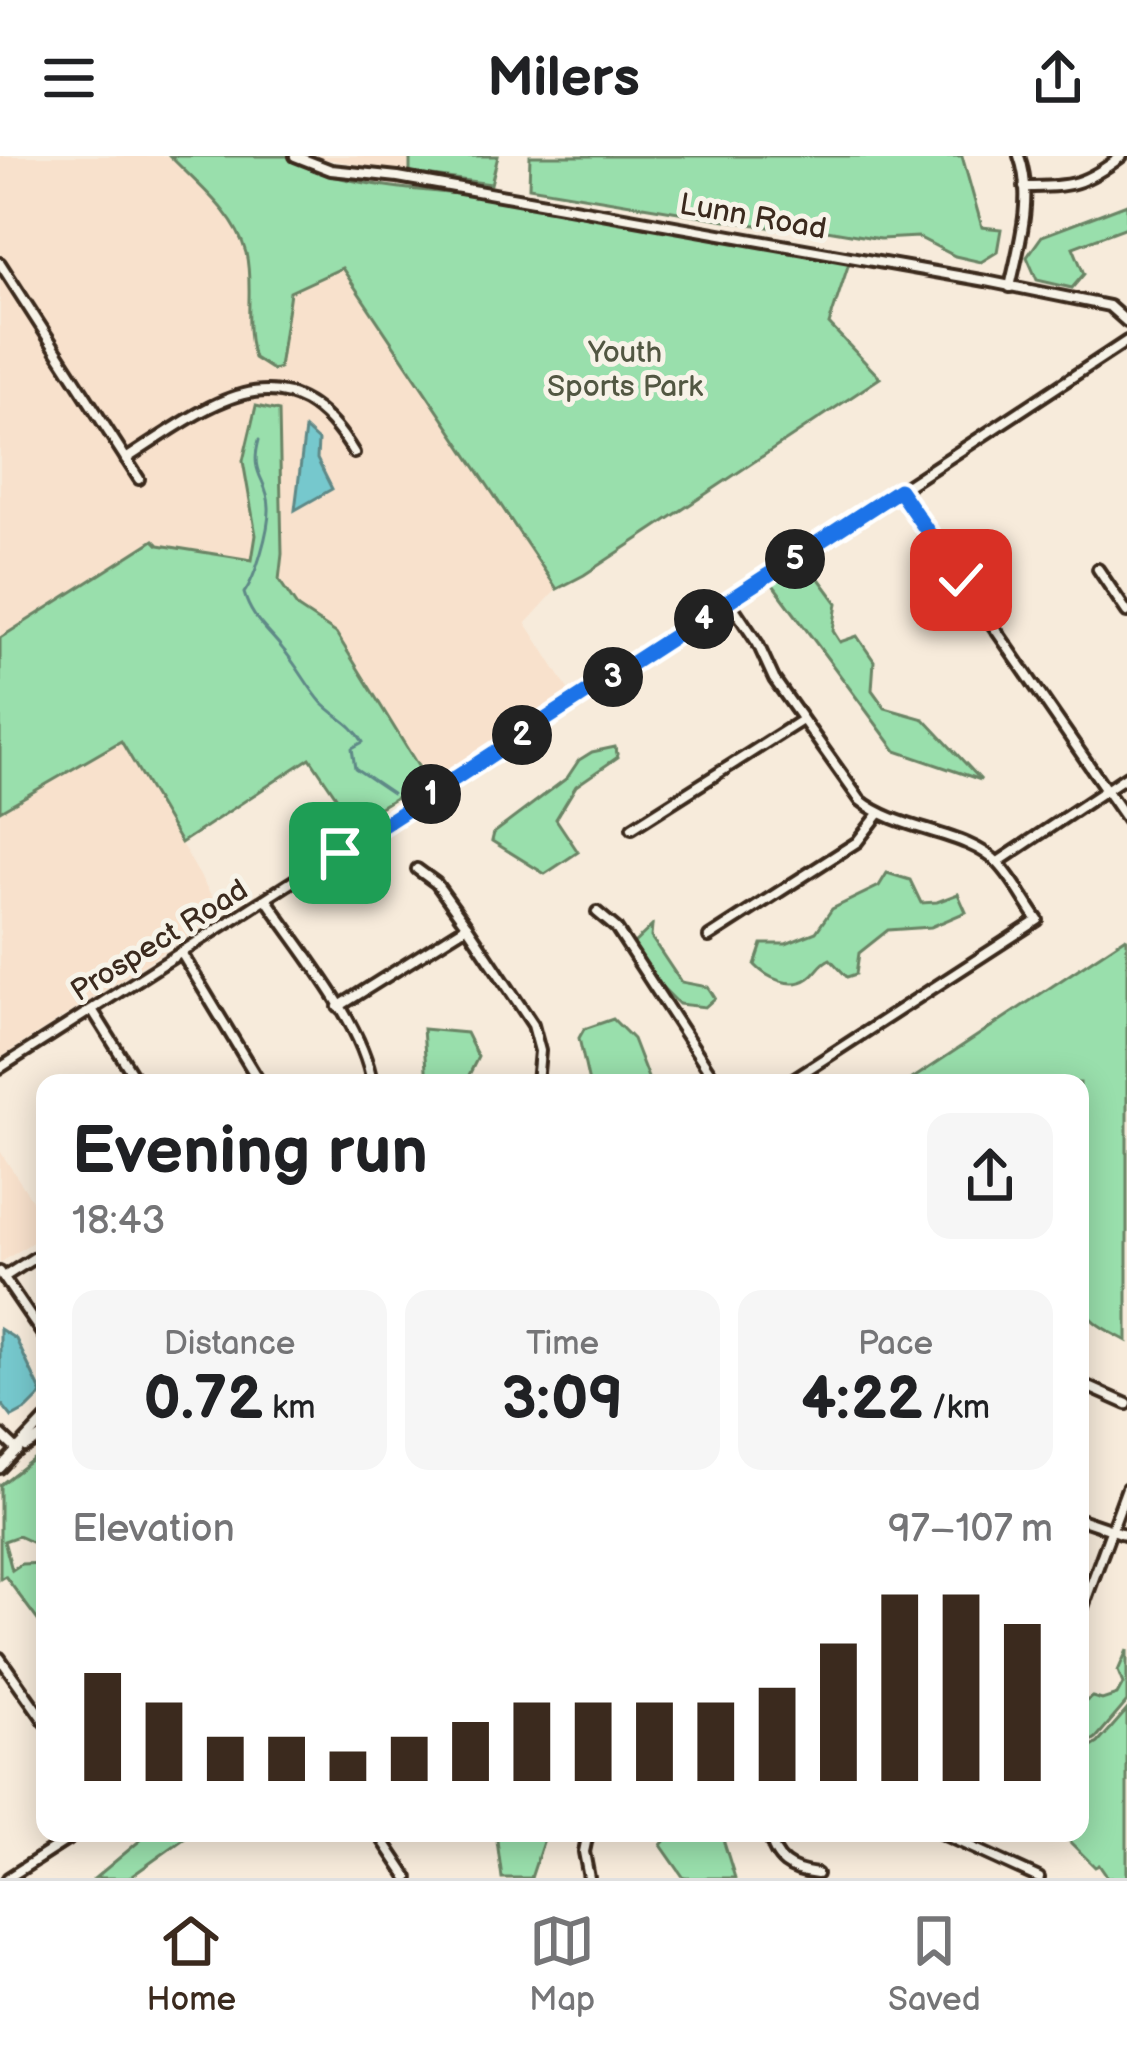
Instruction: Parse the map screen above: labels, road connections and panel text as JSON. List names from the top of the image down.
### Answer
{
  "streets": {
    "street": ["Lunn Road", "Prospect Road"]
  },
  "parks": ["Youth Sports Park"],
  "page": {
    "header": "Milers",
    "pins": [
      "5",
      "4",
      "3",
      "2",
      "1"
    ],
    "heading": ["Evening run", "18:43"],
    "stats": [
      ["Distance", "0.72 km"],
      ["Time", "3:09"],
      ["Pace", "4:22 /km"]
    ],
    "chart": ["Elevation", "97–107 m"],
    "tabs": ["Home", "Map", "Saved"]
  }
}
